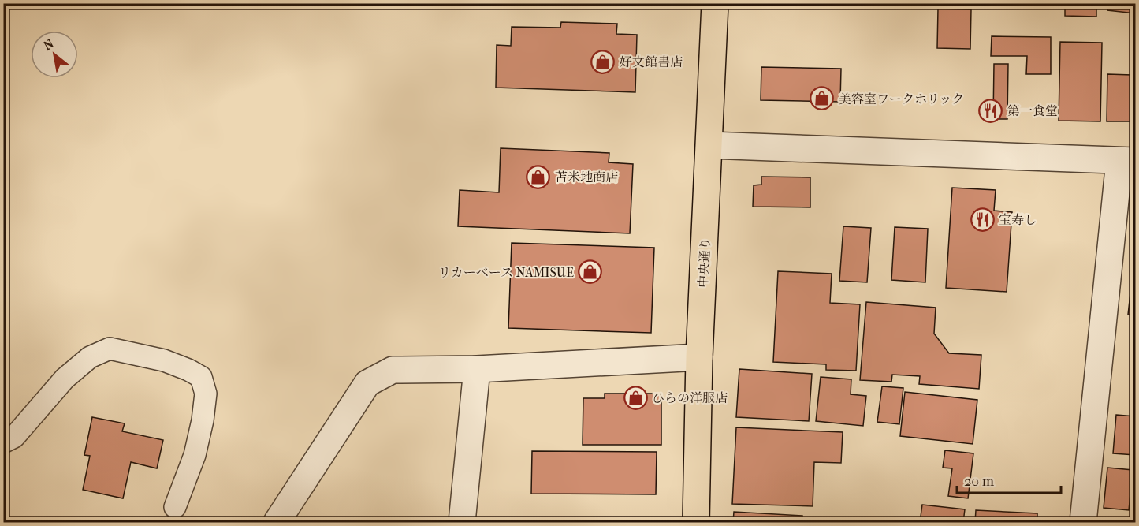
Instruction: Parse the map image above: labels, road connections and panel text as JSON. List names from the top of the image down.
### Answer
{
  "streets": {
    "main road": ["中央通り"]
  },
  "places": {
    "shop": [
      "好文館書店",
      "美容室ワークホリック",
      "苫米地商店",
      "リカーベース NAMISUE",
      "ひらの洋服店"
    ],
    "restaurant": ["第一食堂", "宝寿し"]
  },
  "scale_bar": "20 m",
  "north": "top left"
}
